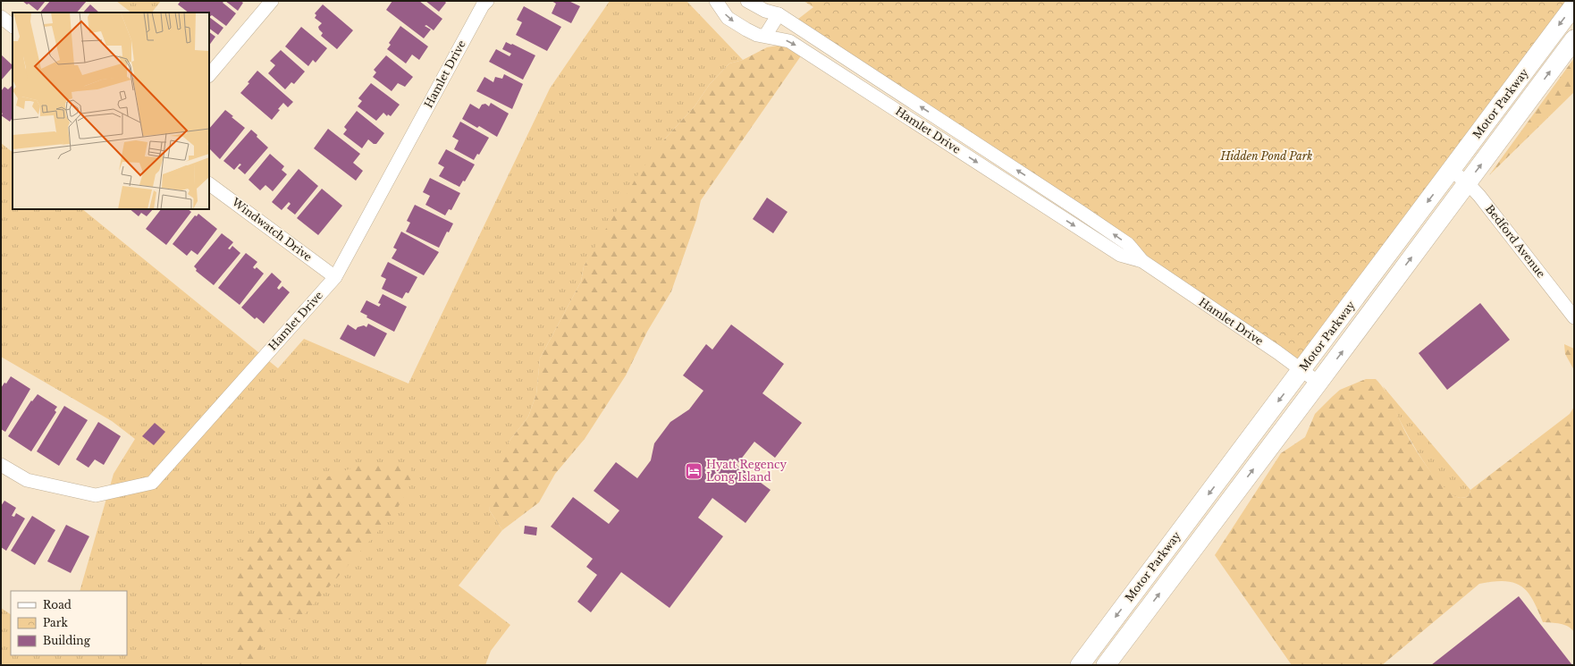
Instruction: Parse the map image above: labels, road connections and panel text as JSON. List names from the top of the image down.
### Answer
{
  "streets": {
    "main road": ["Motor Parkway"],
    "street": ["Hamlet Drive", "Windwatch Drive", "Bedford Avenue"]
  },
  "crossings": [
    ["Hamlet Drive", "Motor Parkway"],
    ["Hamlet Drive", "Windwatch Drive"],
    ["Motor Parkway", "Bedford Avenue"]
  ],
  "parks": ["Hidden Pond Park"],
  "places": {
    "hotel": ["Hyatt Regency Long Island"]
  },
  "legend": ["Road", "Park", "Building"]
}
